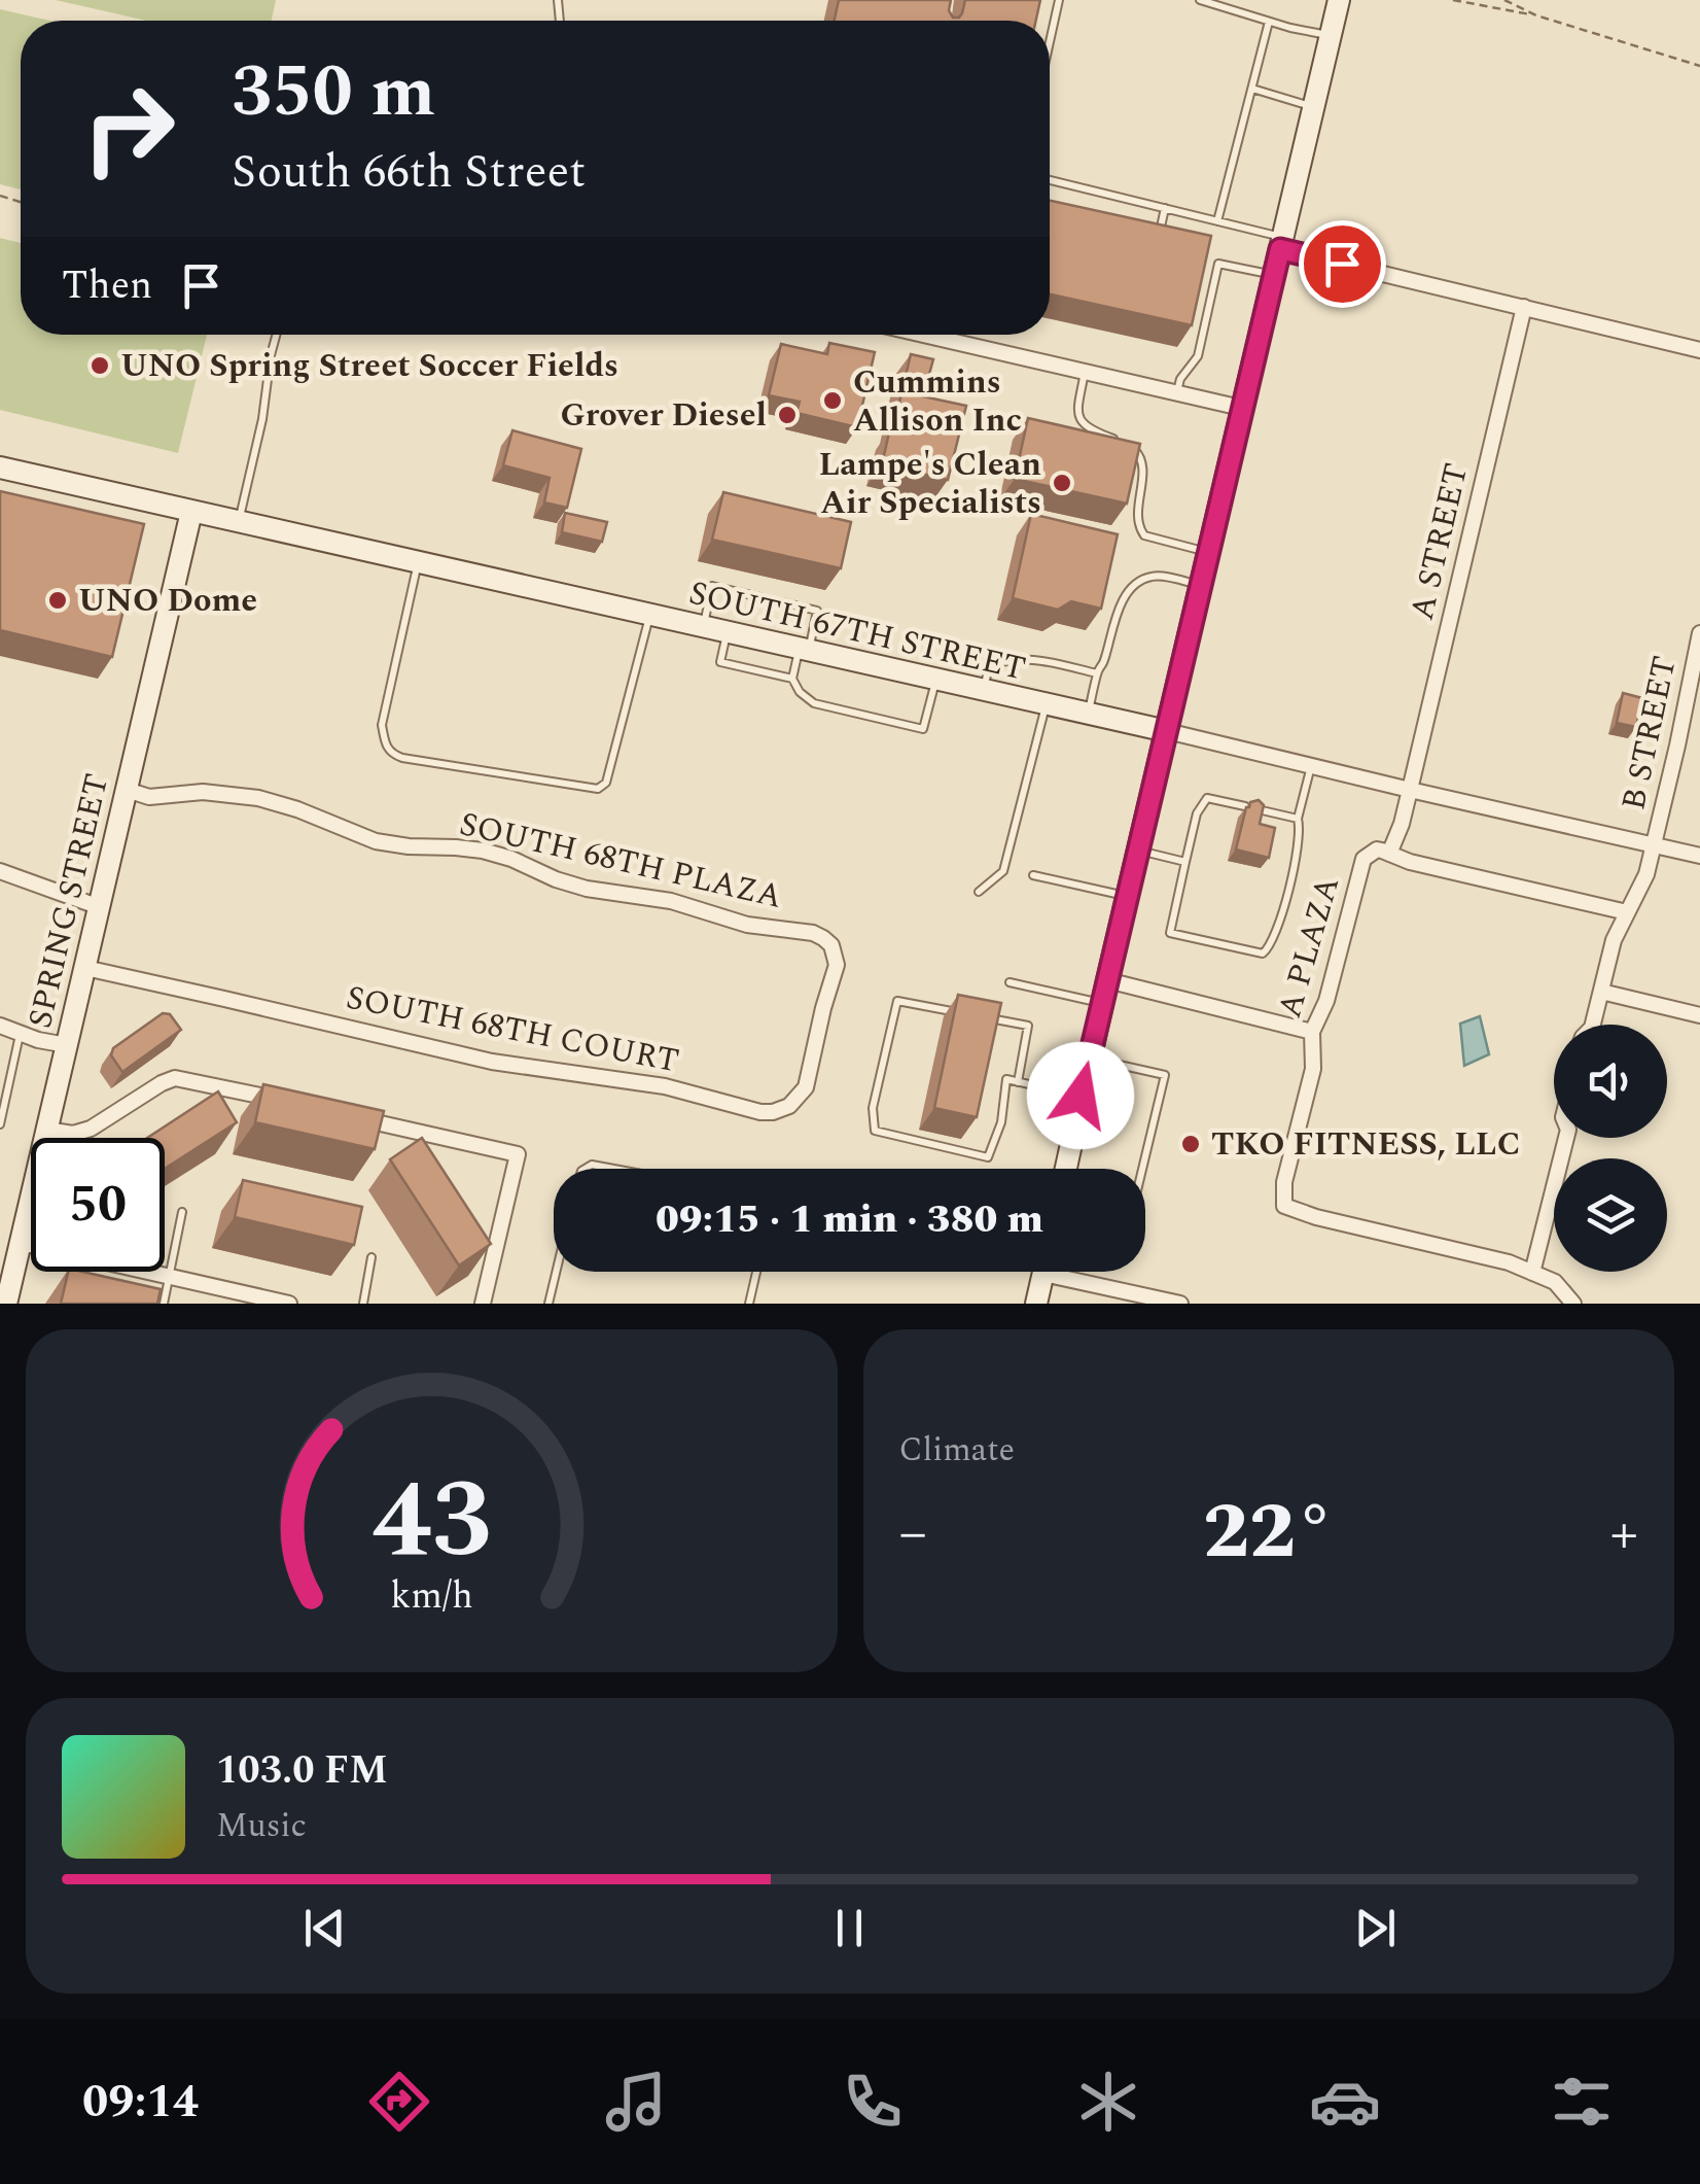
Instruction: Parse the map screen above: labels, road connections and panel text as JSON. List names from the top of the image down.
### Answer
{
  "streets": {
    "street": [
      "A STREET",
      "SOUTH 67TH STREET",
      "B STREET",
      "SOUTH 68TH PLAZA",
      "SPRING STREET",
      "A PLAZA",
      "SOUTH 68TH COURT"
    ]
  },
  "crossings": [
    ["A STREET", "SOUTH 67TH STREET"],
    ["SOUTH 67TH STREET", "B STREET"],
    ["SOUTH 67TH STREET", "SPRING STREET"],
    ["SOUTH 68TH PLAZA", "SPRING STREET"],
    ["SOUTH 68TH PLAZA", "SOUTH 68TH COURT"],
    ["SPRING STREET", "SOUTH 68TH COURT"]
  ],
  "places": [
    "UNO Spring Street Soccer Fields",
    "Cummins Allison Inc",
    "Grover Diesel",
    "Lampe's Clean Air Specialists",
    "UNO Dome",
    "TKO FITNESS, LLC"
  ],
  "page": {
    "turn": ["350 m", "South 66th Street"],
    "then": "Then",
    "limit": "50",
    "trip": "09:15 · 1 min · 380 m",
    "tile": "Climate",
    "heat": ["−", "22°", "+"],
    "song": ["103.0 FM", "Music"],
    "tabs": "09:14",
    "gauge": ["43", "km/h"]
  }
}
